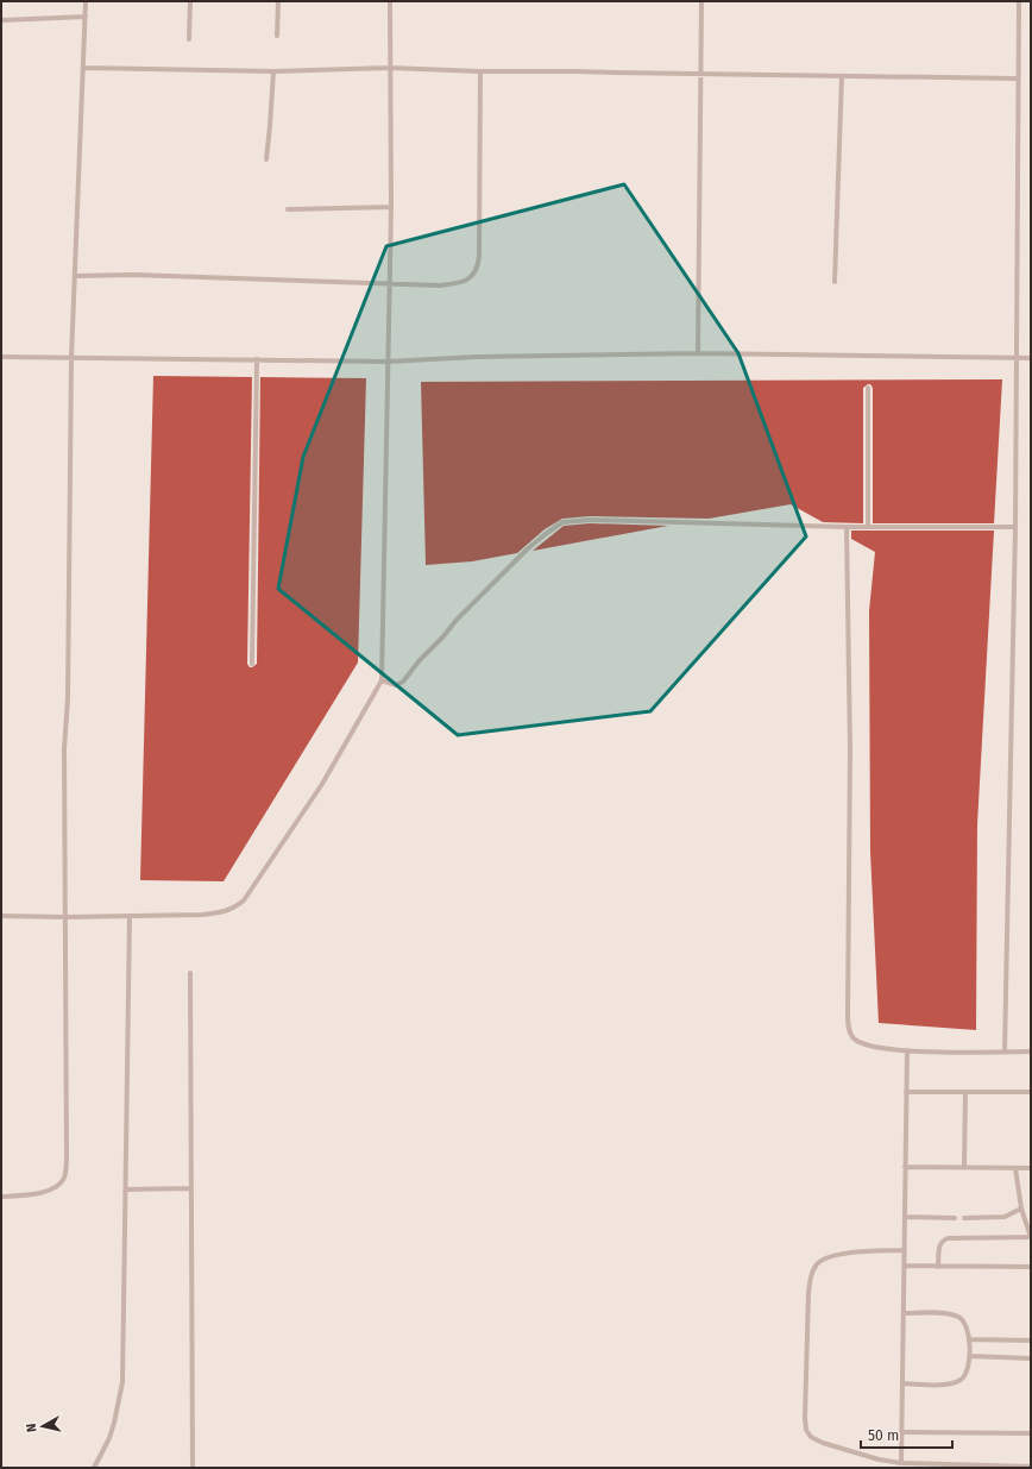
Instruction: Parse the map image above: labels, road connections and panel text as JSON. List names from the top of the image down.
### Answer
{
  "scale_bar": "50 m",
  "north": "left"
}
